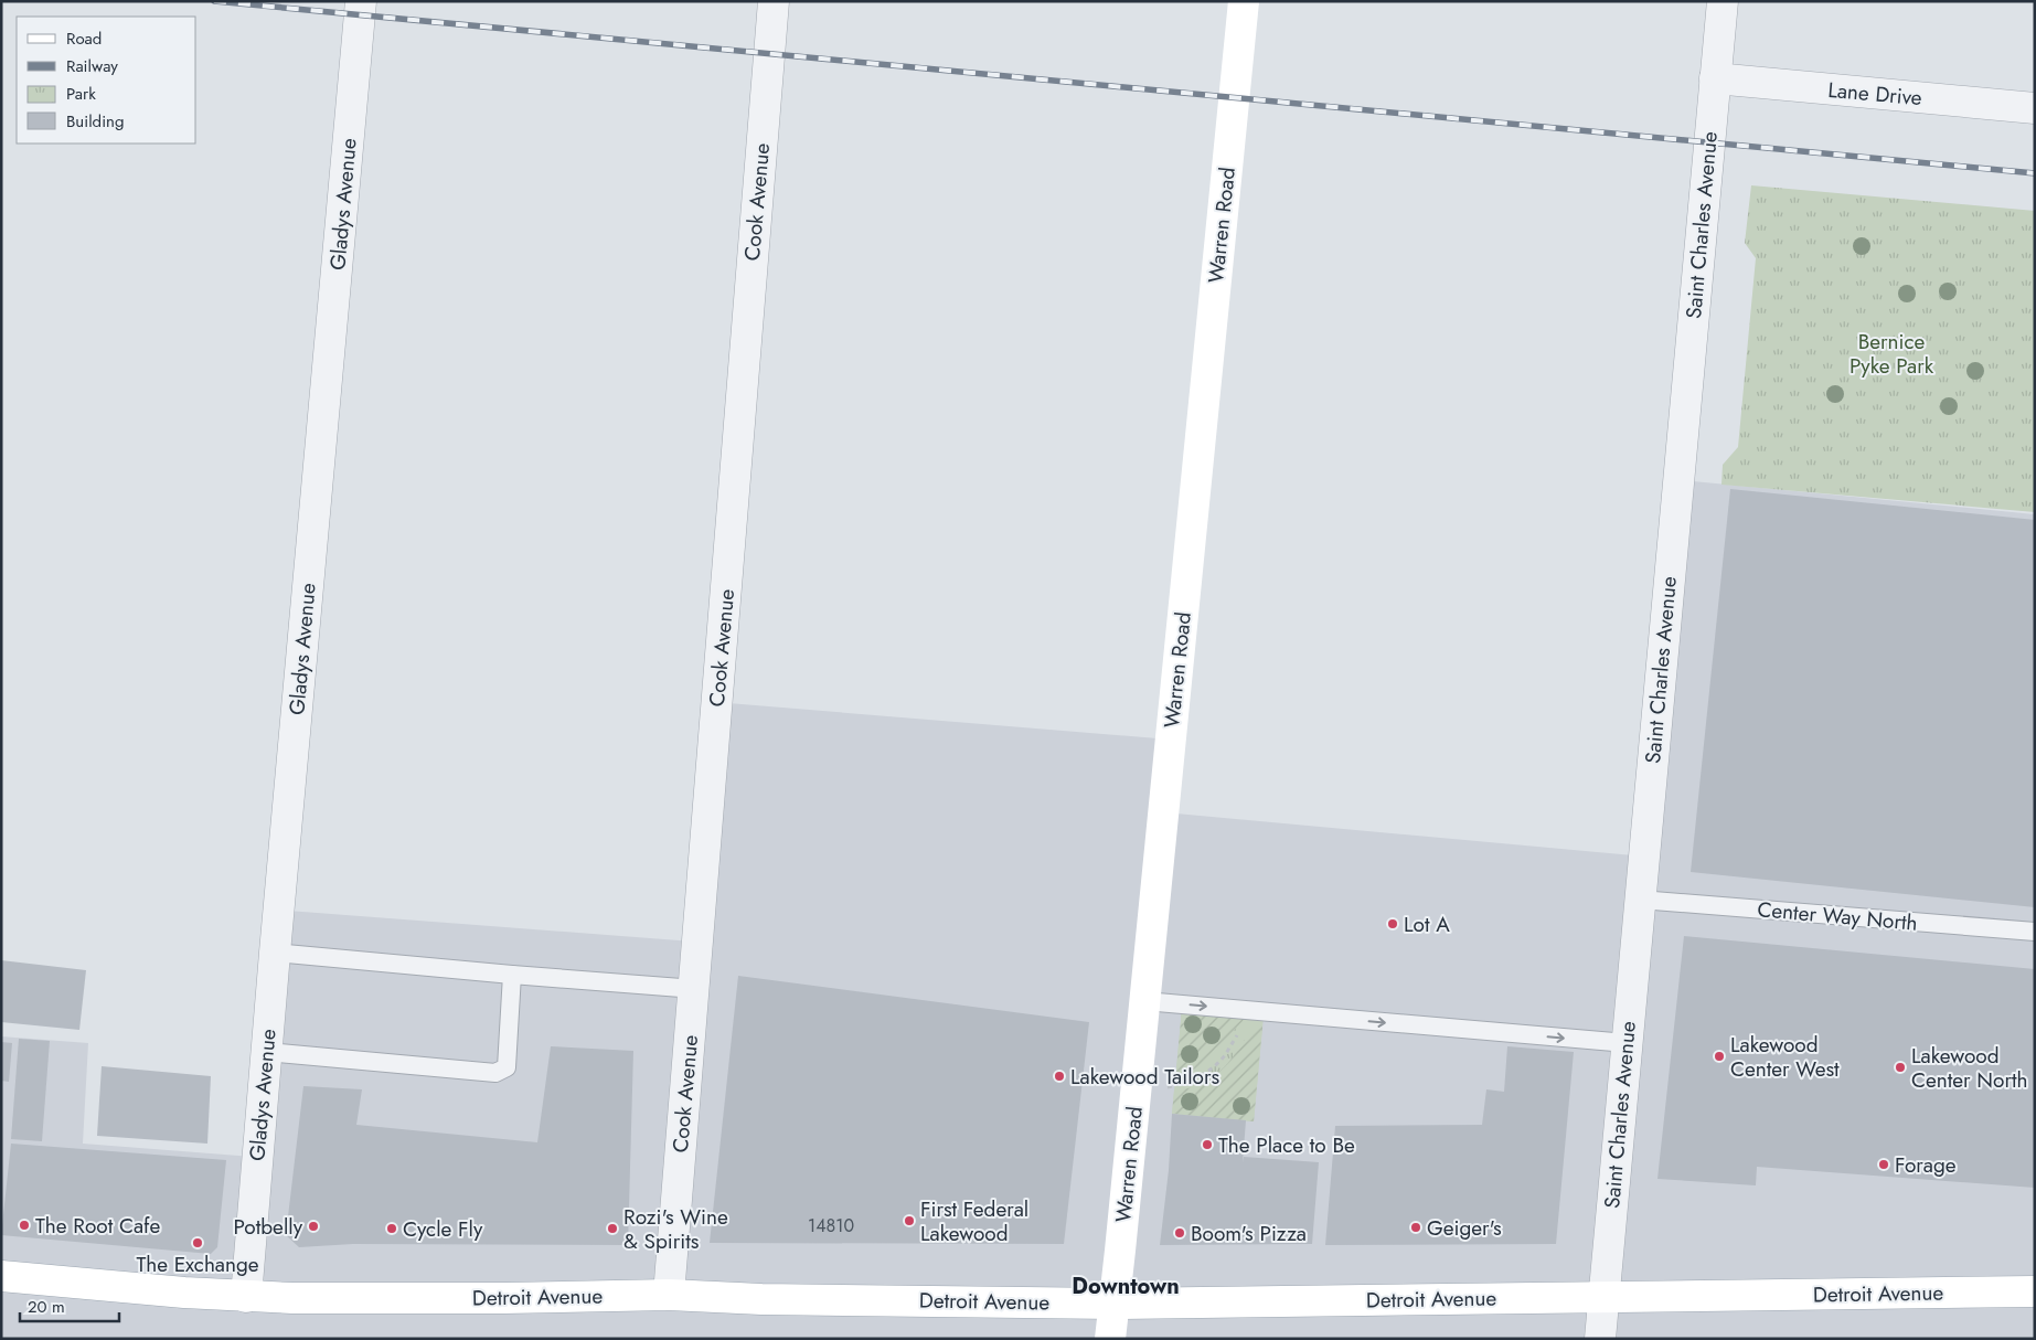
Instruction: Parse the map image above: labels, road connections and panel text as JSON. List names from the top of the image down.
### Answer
{
  "streets": {
    "main road": ["Warren Road", "Detroit Avenue"],
    "street": [
      "Lane Drive",
      "Cook Avenue",
      "Gladys Avenue",
      "Saint Charles Avenue"
    ],
    "lane": ["Center Way North"]
  },
  "crossings": [
    ["Lane Drive", "Saint Charles Avenue"],
    ["Cook Avenue", "Detroit Avenue"],
    ["Gladys Avenue", "Detroit Avenue"],
    ["Warren Road", "Detroit Avenue"],
    ["Saint Charles Avenue", "Center Way North"],
    ["Saint Charles Avenue", "Detroit Avenue"]
  ],
  "districts": ["Downtown"],
  "parks": ["Bernice Pyke Park"],
  "places": [
    "Lot A",
    "Lakewood Center West",
    "Lakewood Center North",
    "Lakewood Tailors",
    "The Place to Be",
    "Forage",
    "First Federal Lakewood",
    "The Root Cafe",
    "Potbelly",
    "Geiger's",
    "Cycle Fly",
    "Rozi's Wine & Spirits",
    "Boom's Pizza",
    "The Exchange"
  ],
  "house_numbers": ["14810"],
  "legend": [
    "Road",
    "Railway",
    "Park",
    "Building"
  ],
  "scale_bar": "20 m"
}
